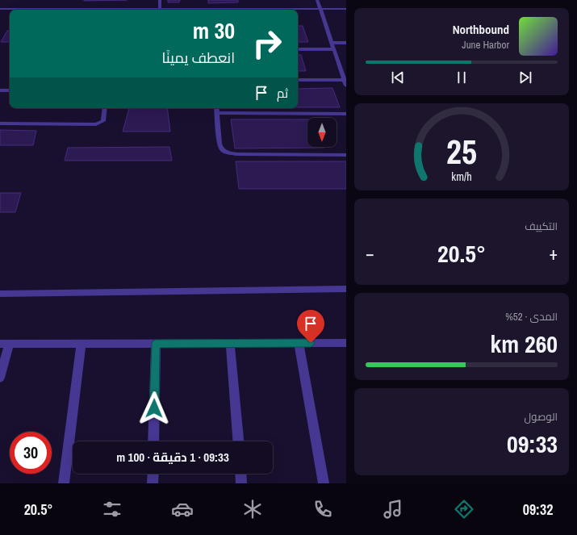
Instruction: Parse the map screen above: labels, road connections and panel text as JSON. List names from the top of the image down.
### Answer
{
  "north": "bottom",
  "page": {
    "turn": ["30 m", "انعطف يمينًا"],
    "song": ["Northbound", "June Harbor"],
    "then": "ثم",
    "tile": [
      "التكييف",
      ["المدى · 52%", "260 km"],
      ["الوصول", "09:33"]
    ],
    "heat": ["−", "20.5°", "+"],
    "limit": "30",
    "trip": "09:33 · 1 دقيقة · 100 m",
    "tabs": ["09:32", "20.5°"],
    "gauge": ["25", "km/h"]
  }
}
